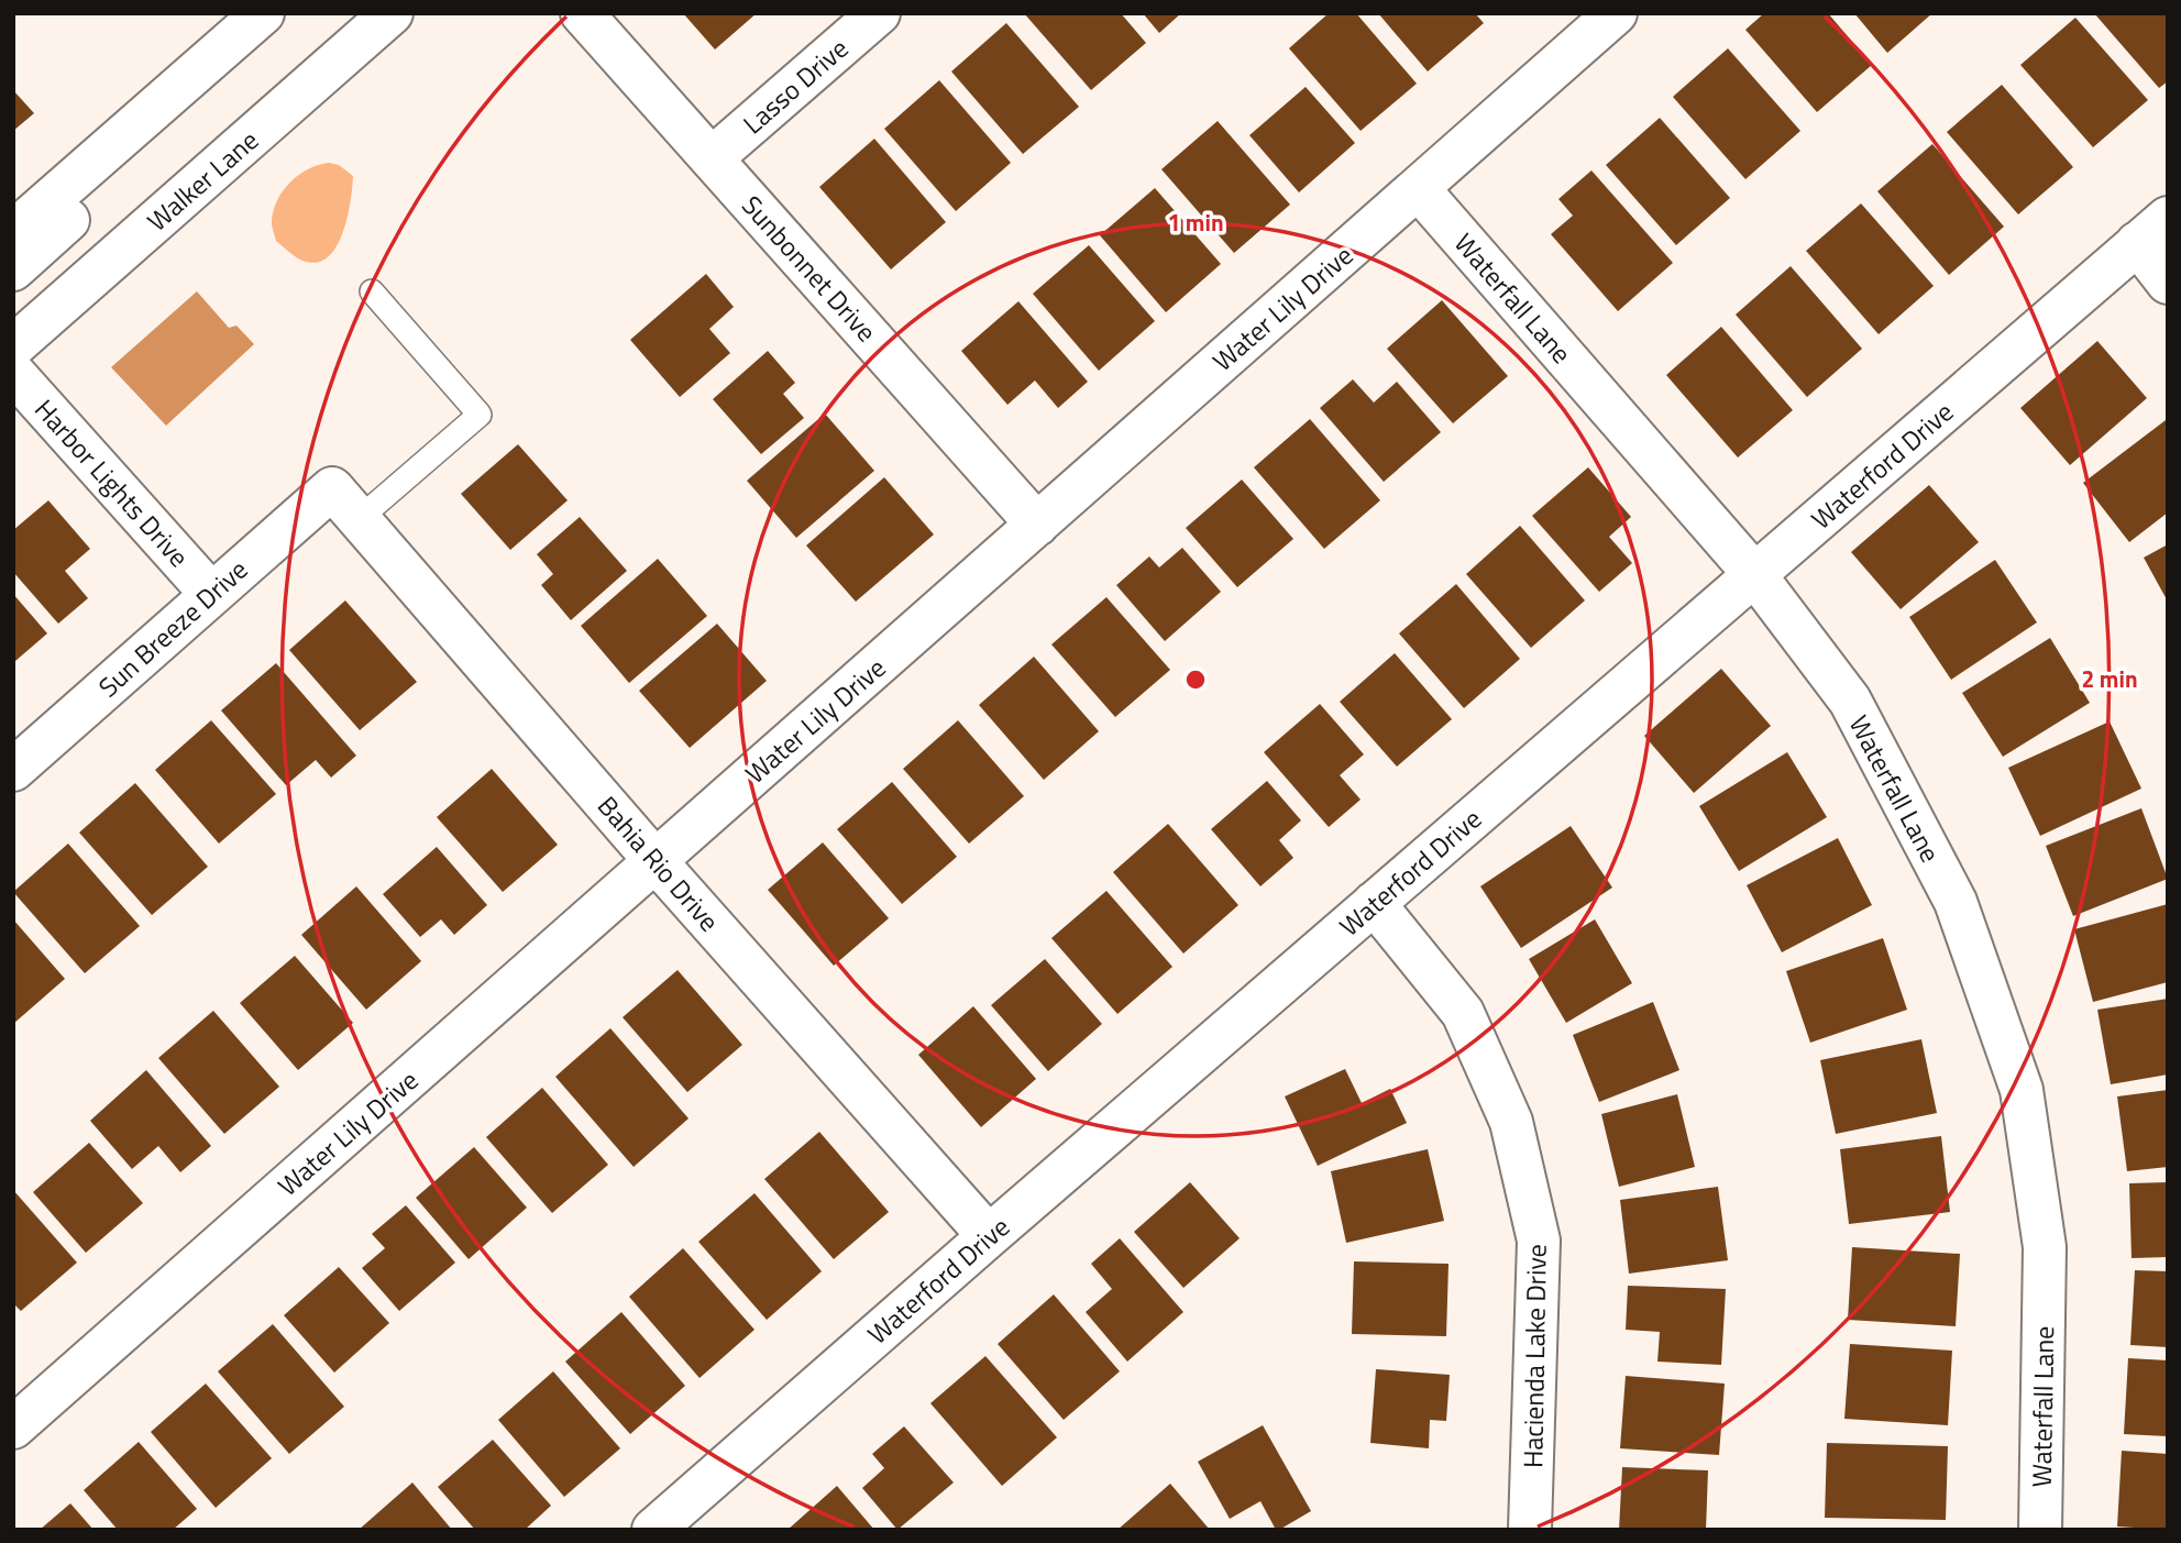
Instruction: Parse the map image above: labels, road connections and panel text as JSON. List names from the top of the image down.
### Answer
{
  "streets": {
    "street": [
      "Lasso Drive",
      "Walker Lane",
      "Sunbonnet Drive",
      "Waterfall Lane",
      "Water Lily Drive",
      "Waterford Drive",
      "Harbor Lights Drive",
      "Sun Breeze Drive",
      "Bahia Rio Drive",
      "Hacienda Lake Drive"
    ]
  },
  "crossings": [
    ["Lasso Drive", "Sunbonnet Drive"],
    ["Sunbonnet Drive", "Water Lily Drive"],
    ["Waterfall Lane", "Water Lily Drive"],
    ["Waterfall Lane", "Waterford Drive"],
    ["Water Lily Drive", "Bahia Rio Drive"],
    ["Waterford Drive", "Bahia Rio Drive"],
    ["Waterford Drive", "Hacienda Lake Drive"],
    ["Harbor Lights Drive", "Sun Breeze Drive"],
    ["Sun Breeze Drive", "Bahia Rio Drive"]
  ],
  "rings": ["1 min", "2 min"]
}
